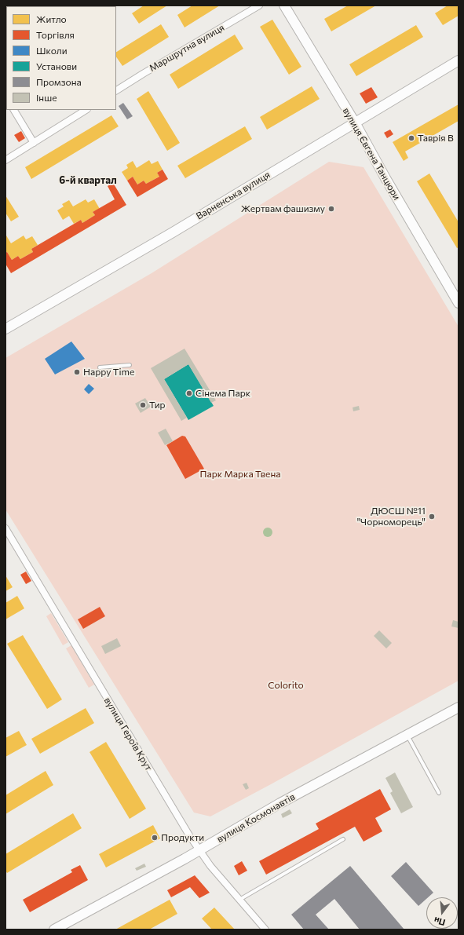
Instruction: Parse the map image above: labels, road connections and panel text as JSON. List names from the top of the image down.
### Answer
{
  "streets": {
    "street": [
      "Маршрутна вулиця",
      "вулиця Євгена Танцюри",
      "Варненська вулиця",
      "вулиця Героїв Крут",
      "вулиця Космонавтів"
    ]
  },
  "crossings": [
    ["вулиця Євгена Танцюри", "Варненська вулиця"],
    ["вулиця Героїв Крут", "вулиця Космонавтів"]
  ],
  "districts": ["6-й квартал"],
  "parks": ["Парк Марка Твена", "Colorito"],
  "places": [
    "Таврія В",
    "Жертвам фашизму",
    "Happy Time",
    "Сінема Парк",
    "Тир",
    "ДЮСШ №11 \"Чорноморець\"",
    "Продукти"
  ],
  "legend": [
    "Житло",
    "Торгівля",
    "Школи",
    "Установи",
    "Промзона",
    "Інше"
  ],
  "north": "bottom"
}
